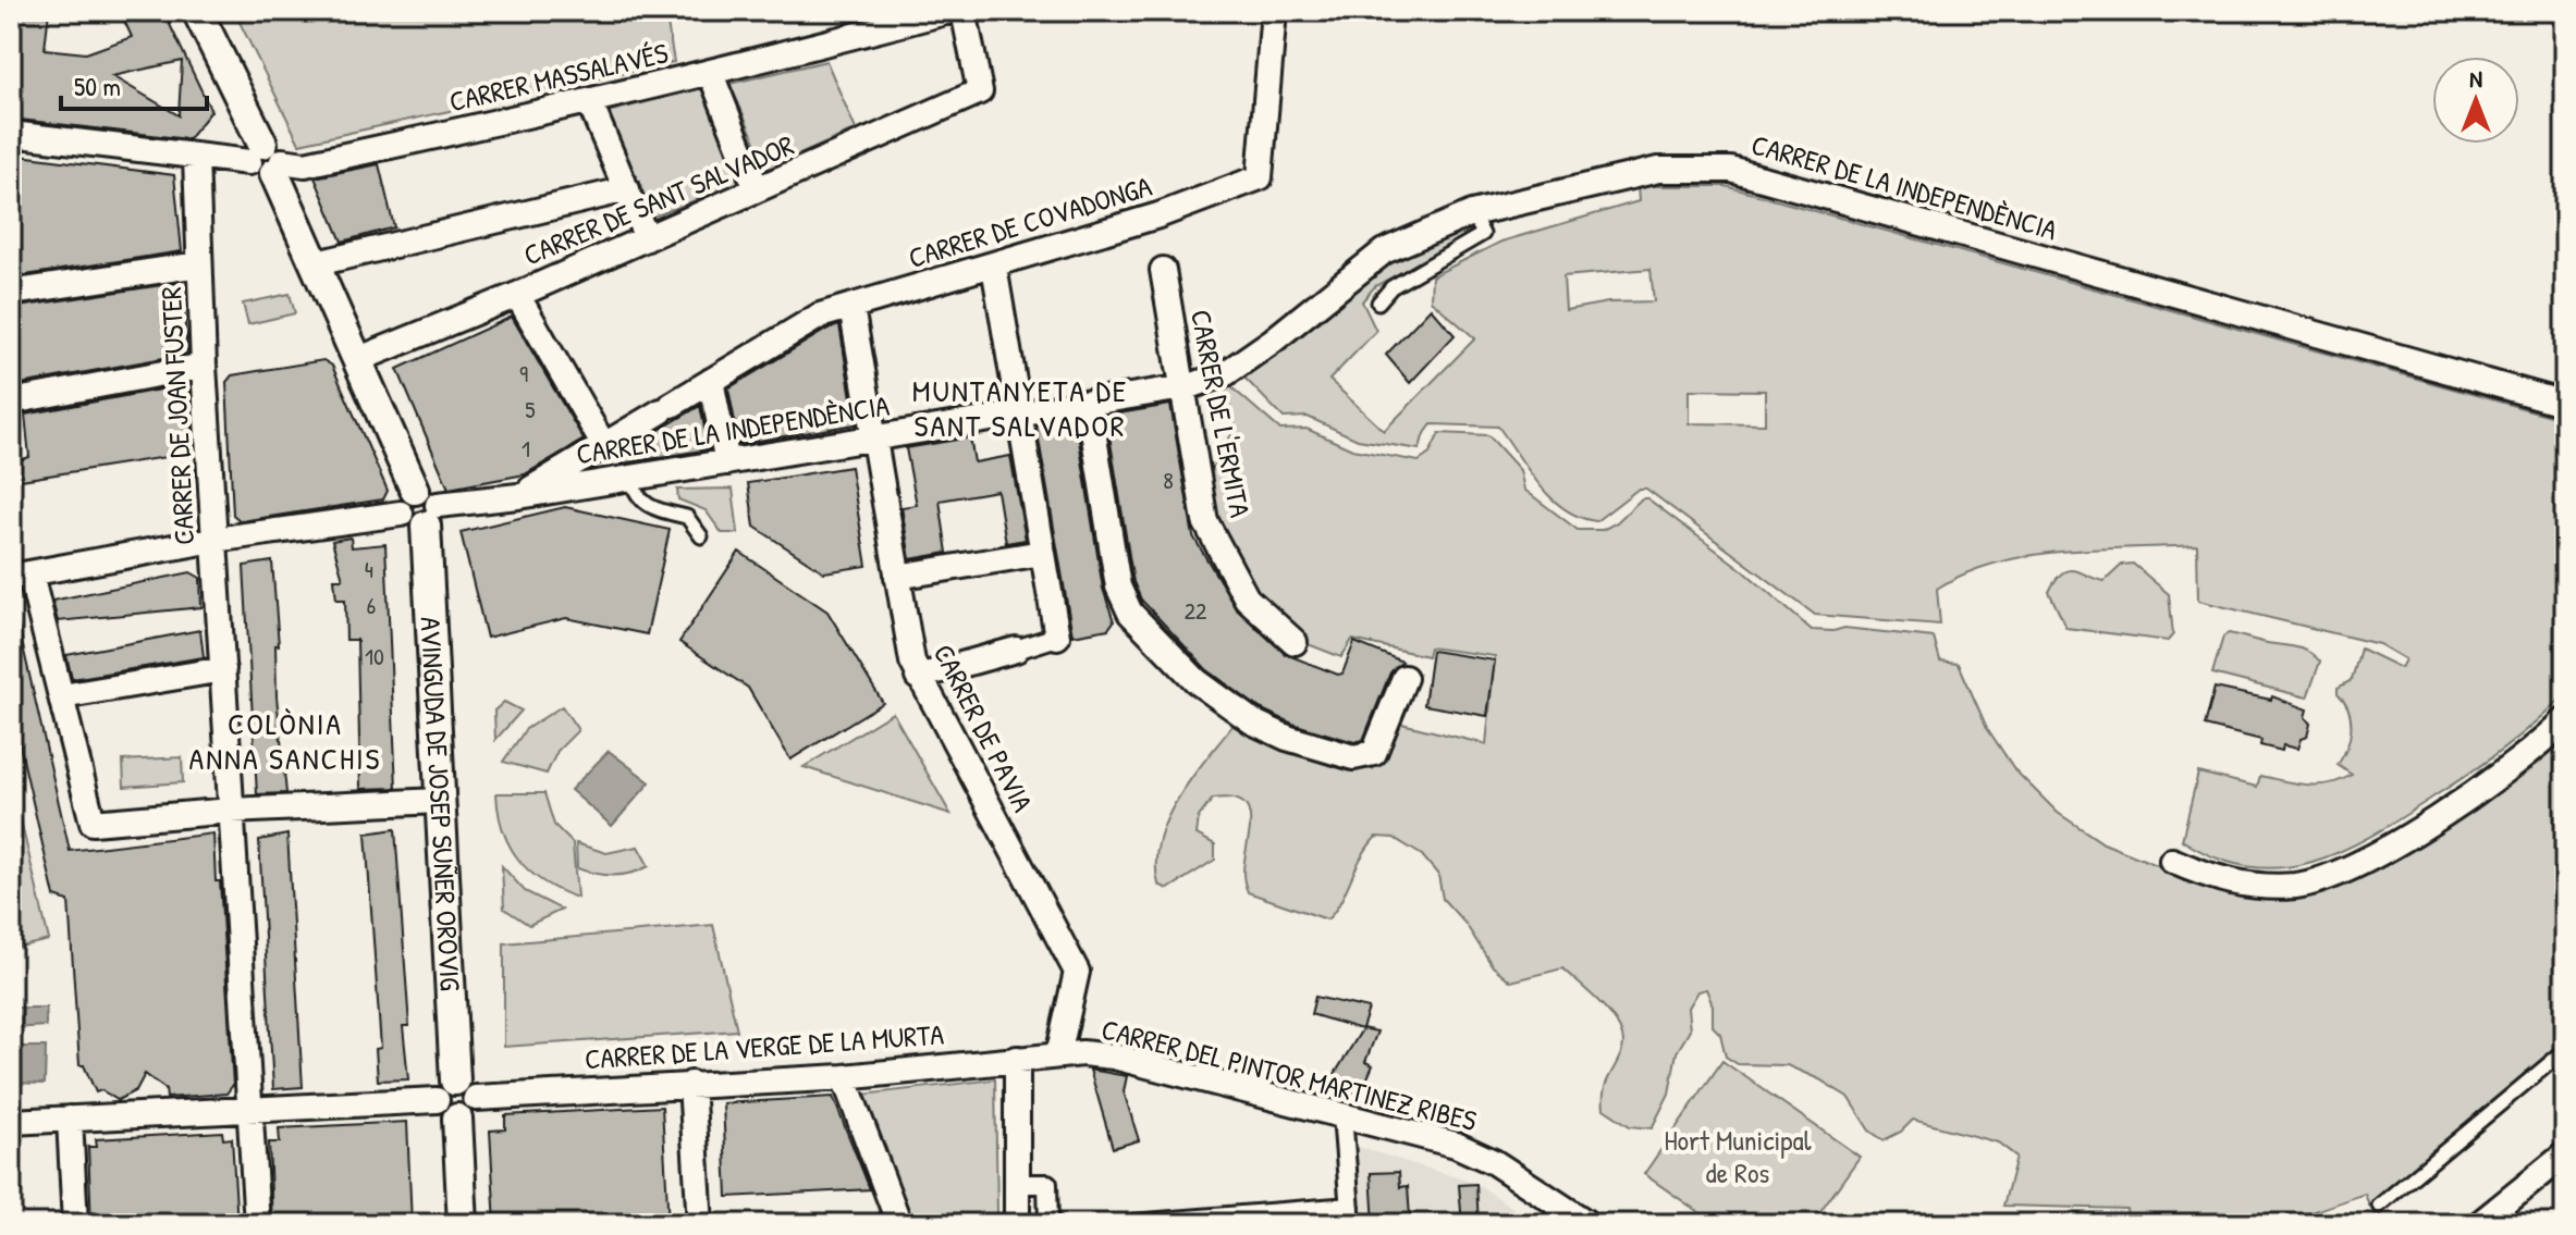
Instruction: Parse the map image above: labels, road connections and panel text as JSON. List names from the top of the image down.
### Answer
{
  "streets": {
    "street": [
      "CARRER MASSALAVÉS",
      "CARRER DE LA INDEPENDÈNCIA",
      "CARRER DE SANT SALVADOR",
      "CARRER DE COVADONGA",
      "CARRER DE L'ERMITA",
      "CARRER DE JOAN FUSTER",
      "CARRER DE PAVIA",
      "AVINGUDA DE JOSEP SUÑER OROVIG",
      "CARRER DE LA VERGE DE LA MURTA",
      "CARRER DEL PINTOR MARTINEZ RIBES"
    ]
  },
  "crossings": [
    ["CARRER MASSALAVÉS", "CARRER DE JOAN FUSTER"],
    ["CARRER DE LA INDEPENDÈNCIA", "CARRER DE COVADONGA"],
    ["CARRER DE LA INDEPENDÈNCIA", "CARRER DE L'ERMITA"],
    ["CARRER DE LA INDEPENDÈNCIA", "CARRER DE JOAN FUSTER"],
    ["CARRER DE LA INDEPENDÈNCIA", "CARRER DE PAVIA"],
    ["CARRER DE LA INDEPENDÈNCIA", "AVINGUDA DE JOSEP SUÑER OROVIG"],
    ["CARRER DE COVADONGA", "CARRER DE PAVIA"],
    ["CARRER DE JOAN FUSTER", "CARRER DE LA VERGE DE LA MURTA"],
    ["CARRER DE PAVIA", "CARRER DE LA VERGE DE LA MURTA"],
    ["CARRER DE PAVIA", "CARRER DEL PINTOR MARTINEZ RIBES"],
    ["AVINGUDA DE JOSEP SUÑER OROVIG", "CARRER DE LA VERGE DE LA MURTA"],
    ["CARRER DE LA VERGE DE LA MURTA", "CARRER DEL PINTOR MARTINEZ RIBES"]
  ],
  "districts": ["MUNTANYETA DE SANT SALVADOR", "COLÒNIA ANNA SANCHIS"],
  "parks": ["Hort Municipal de Ros"],
  "house_numbers": [
    "9",
    "5",
    "1",
    "8",
    "4",
    "6",
    "22",
    "10"
  ],
  "scale_bar": "50 m",
  "north": "top"
}
